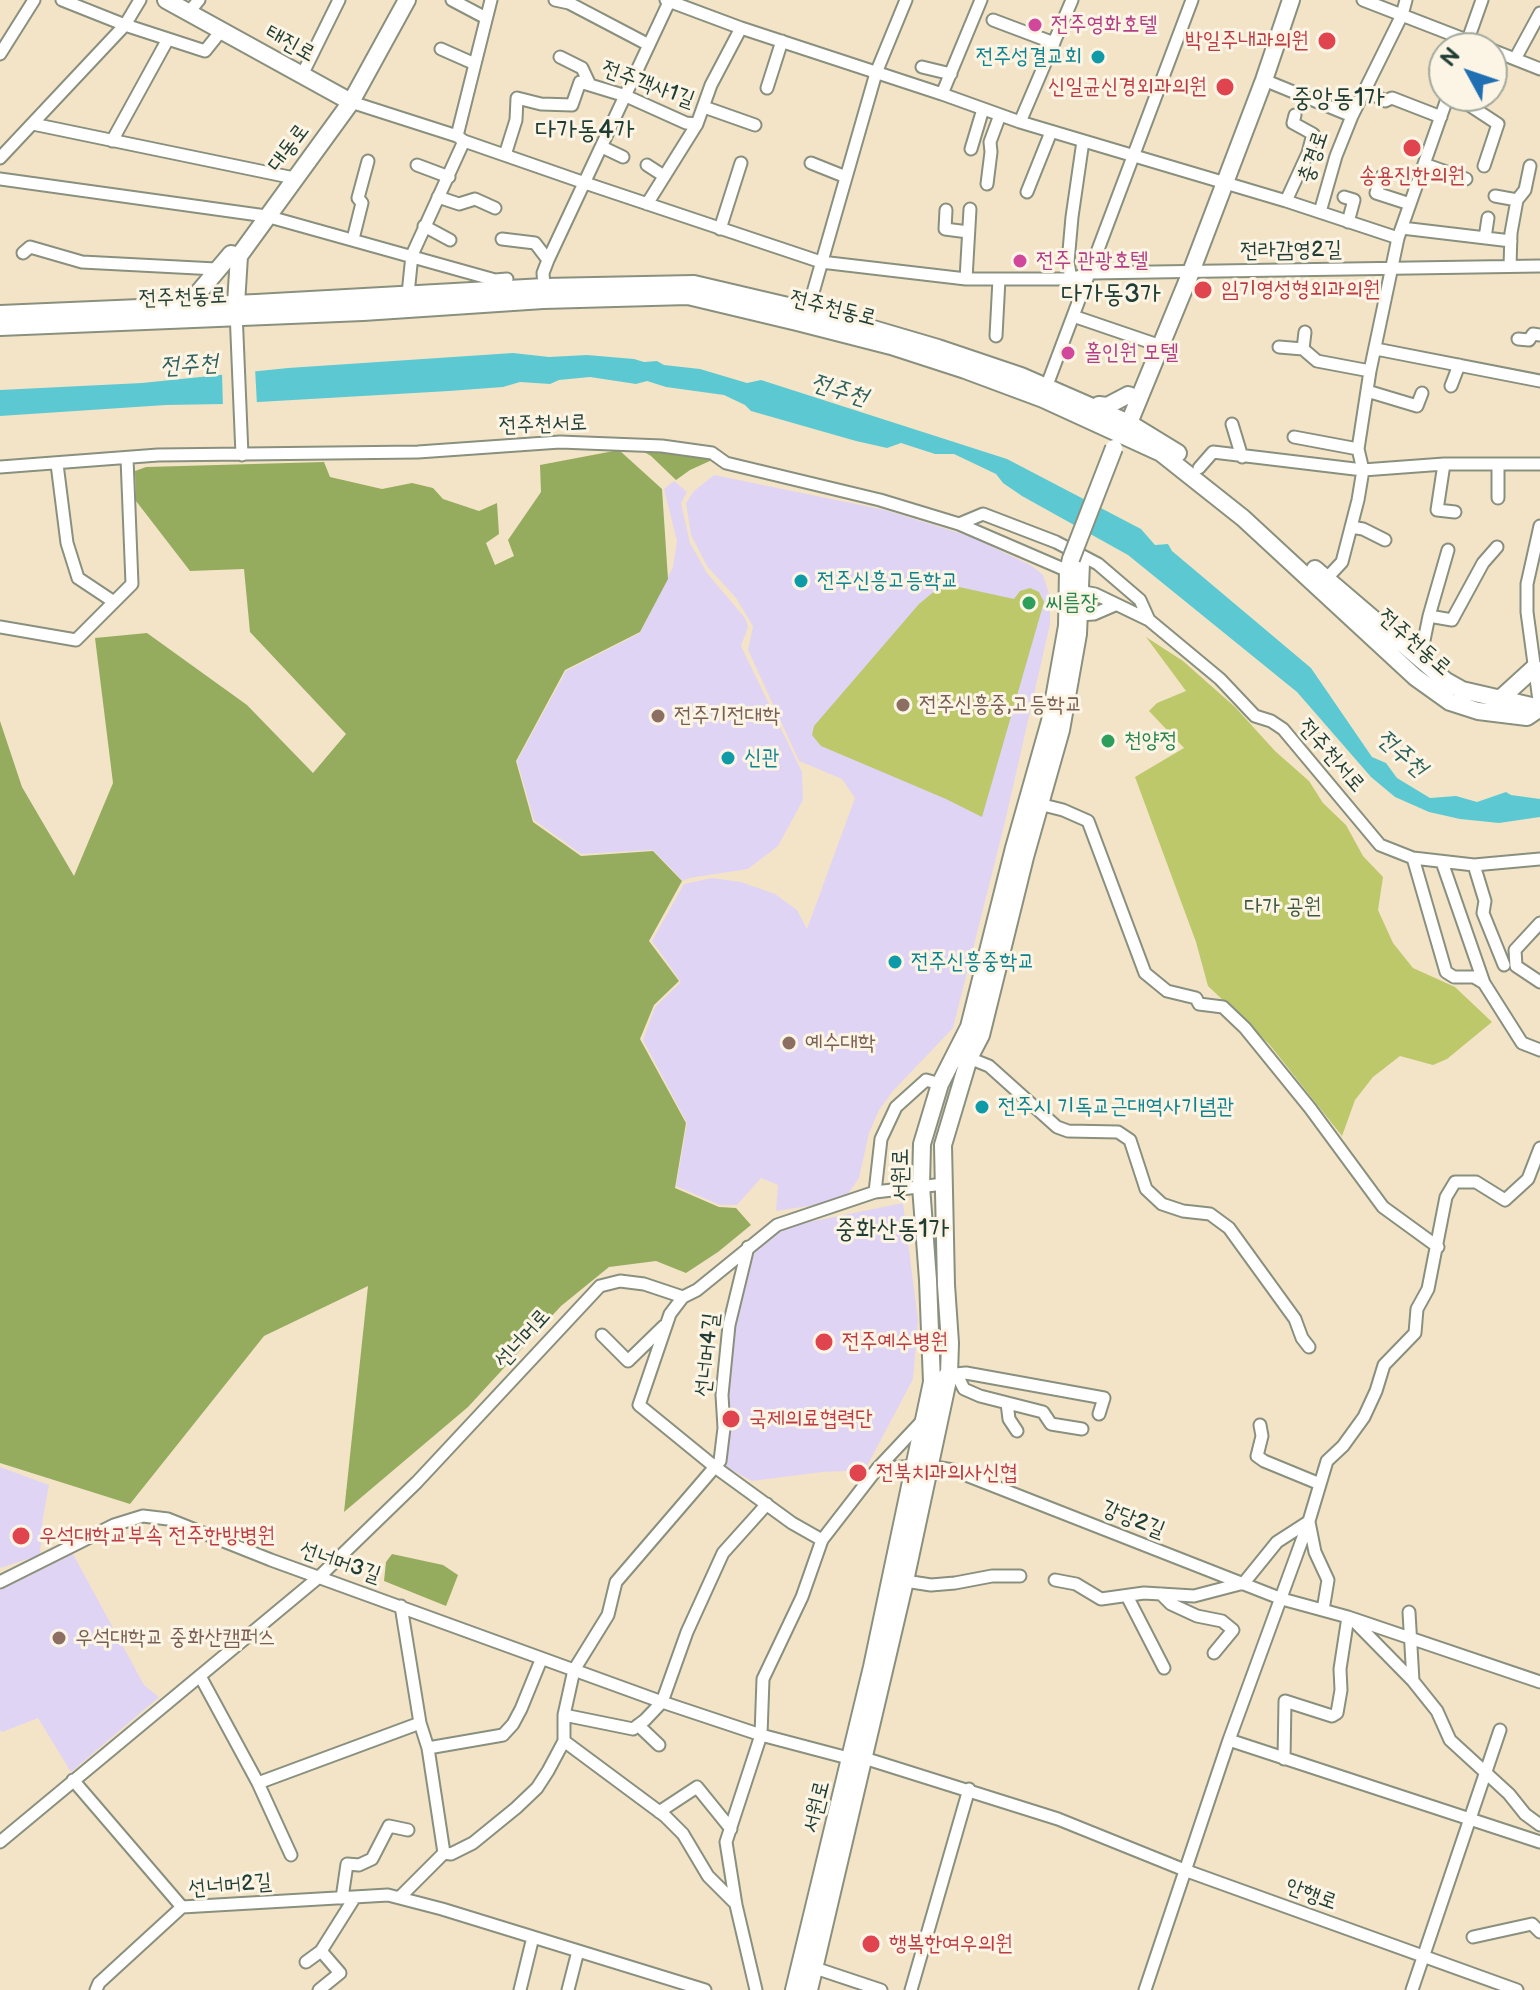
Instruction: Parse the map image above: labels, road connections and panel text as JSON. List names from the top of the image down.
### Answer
{
  "streets": {
    "street": [
      "태진로",
      "전주객사1길",
      "대동로",
      "충경로",
      "전라감영2길",
      "전주천동로",
      "전주천서로",
      "서원로",
      "선너머로",
      "선너머4길",
      "강당2길",
      "선너머3길",
      "선너머2길",
      "안행로"
    ]
  },
  "crossings": [
    ["태진로", "대동로"],
    ["전주객사1길", "충경로"],
    ["전주천서로", "서원로"],
    ["서원로", "강당2길"],
    ["서원로", "선너머3길"],
    ["서원로", "안행로"],
    ["선너머로", "선너머4길"],
    ["선너머로", "선너머3길"],
    ["선너머4길", "선너머3길"],
    ["선너머3길", "안행로"]
  ],
  "districts": [
    "중앙동1가",
    "다가동4가",
    "다가동3가",
    "중화산동1가"
  ],
  "water": ["전주천"],
  "parks": ["다가 공원"],
  "places": [
    "전주영화호텔",
    "박일주내과의원",
    "전주성결교회",
    "신일균신경외과의원",
    "송용진한의원",
    "전주 관광호텔",
    "임기영성형외과의원",
    "홀인원 모텔",
    "전주신흥고등학교",
    "씨름장",
    "전주신흥중,고등학교",
    "전주기전대학",
    "천양정",
    "신관",
    "전주신흥중학교",
    "예수대학",
    "전주시 기독교근대역사기념관",
    "전주예수병원",
    "국제의료협력단",
    "전북치과의사신협",
    "우석대학교부속 전주한방병원",
    "우석대학교 중화산캠퍼스",
    "행복한여우의원"
  ],
  "north": "top left"
}
